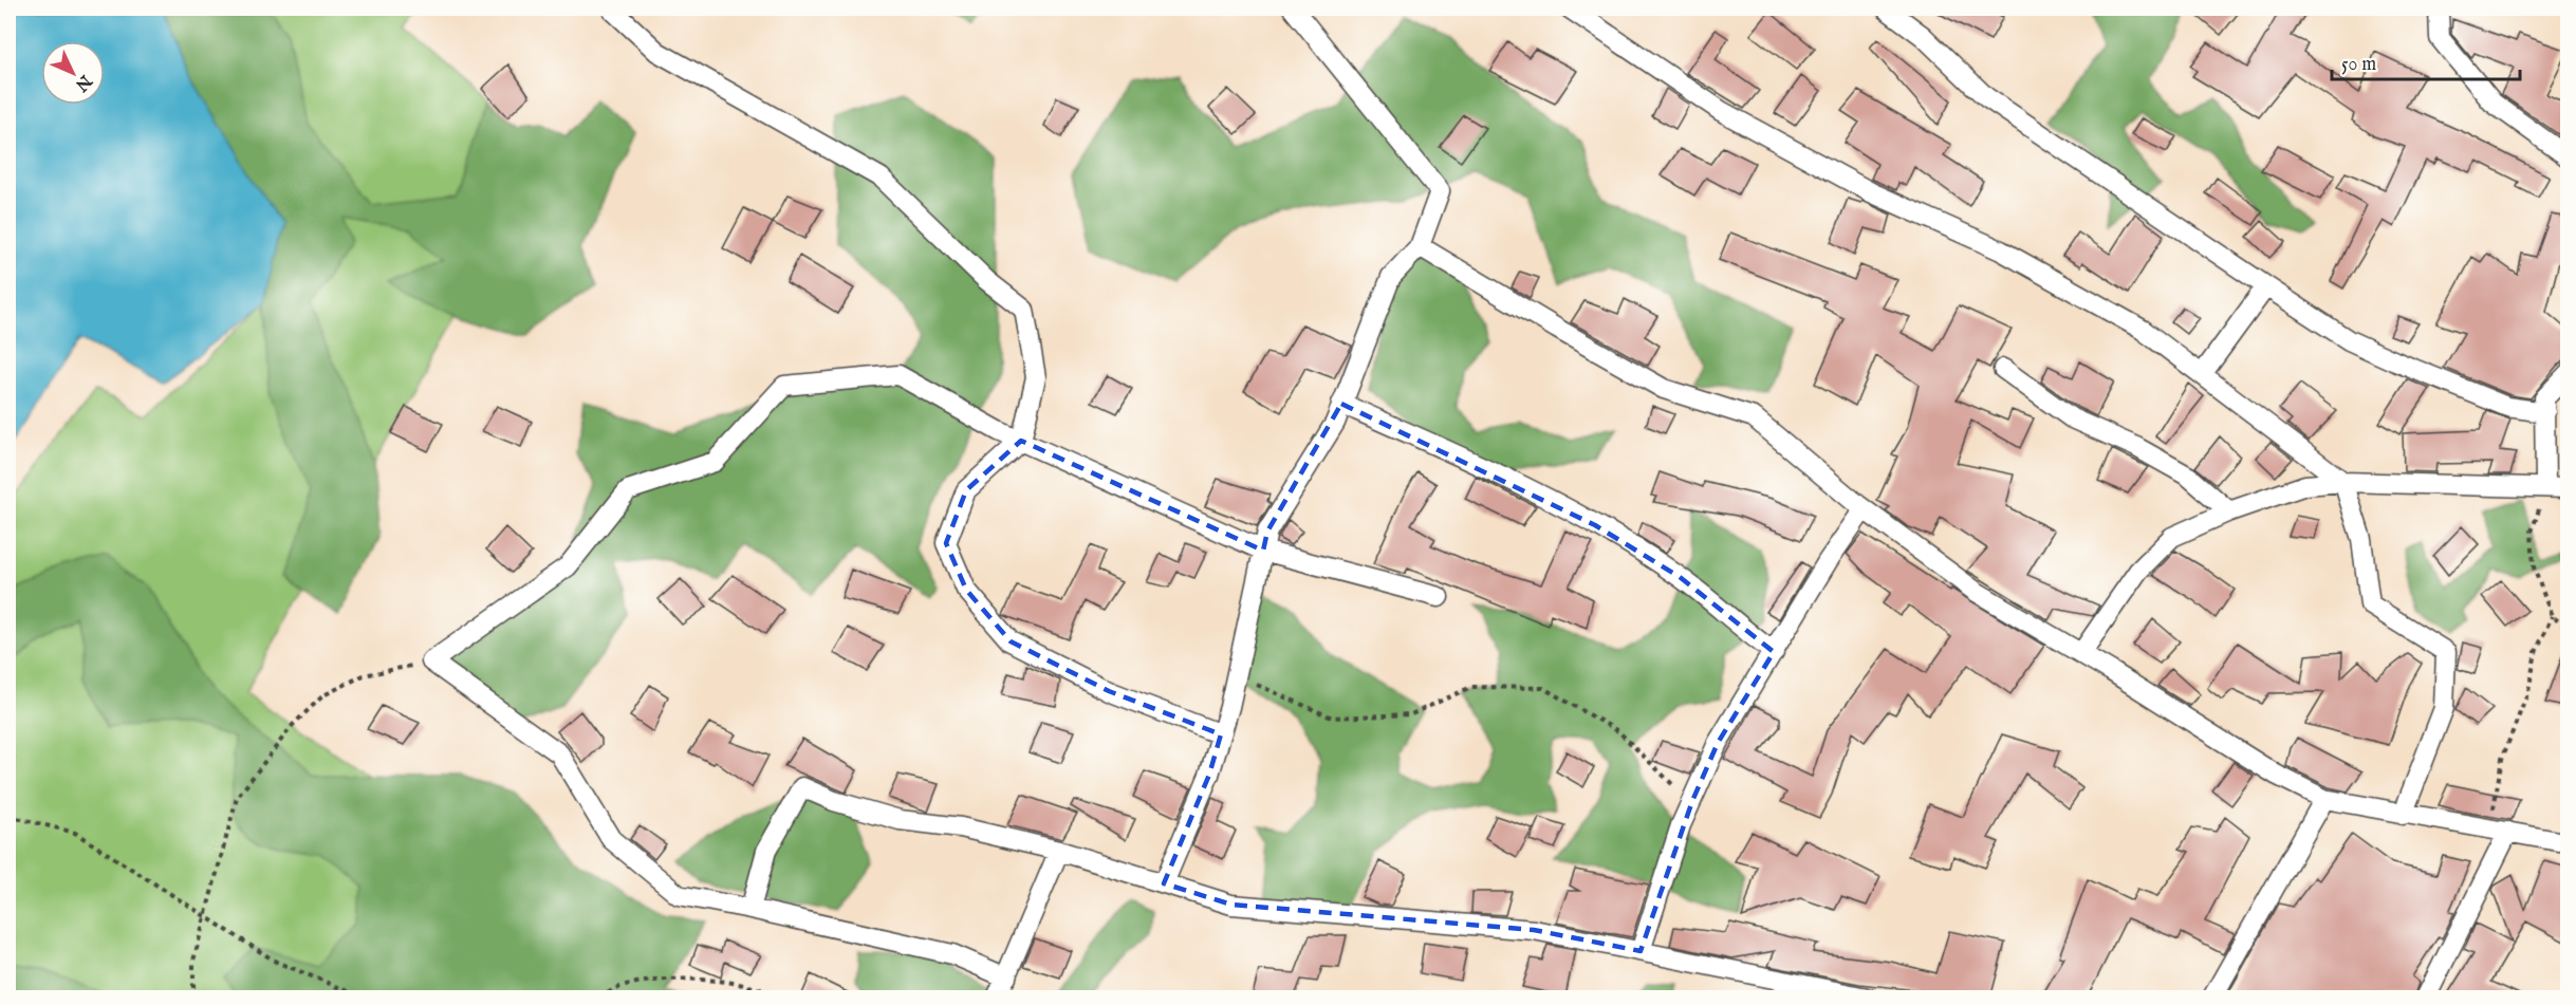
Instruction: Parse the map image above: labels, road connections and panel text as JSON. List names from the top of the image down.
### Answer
{
  "scale_bar": "50 m",
  "north": "bottom right"
}
